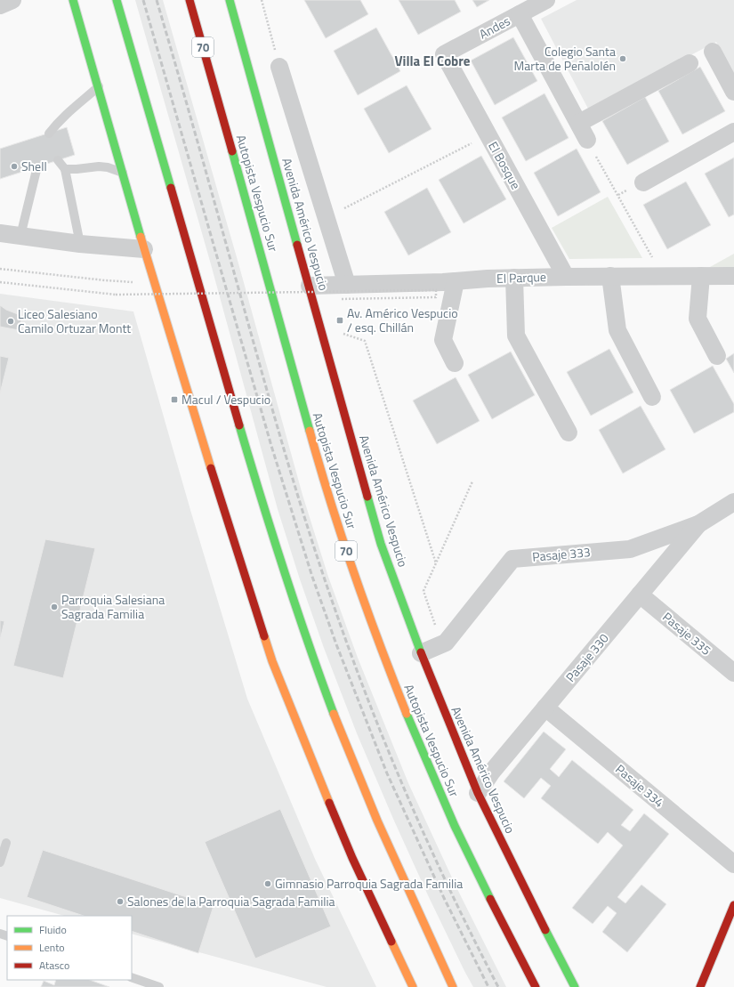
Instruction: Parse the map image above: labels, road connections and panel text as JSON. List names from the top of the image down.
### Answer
{
  "streets": {
    "main road": ["70", "Autopista Vespucio Sur", "Avenida Américo Vespucio"],
    "street": [
      "Andes",
      "El Bosque",
      "El Parque",
      "Pasaje 333",
      "Pasaje 335",
      "Pasaje 330",
      "Pasaje 334"
    ]
  },
  "crossings": [
    ["Andes", "El Bosque"],
    ["El Bosque", "El Parque"],
    ["Avenida Américo Vespucio", "El Parque"],
    ["Avenida Américo Vespucio", "Pasaje 333"],
    ["Avenida Américo Vespucio", "Pasaje 330"],
    ["Pasaje 333", "Pasaje 330"],
    ["Pasaje 335", "Pasaje 330"],
    ["Pasaje 330", "Pasaje 334"]
  ],
  "districts": ["Villa El Cobre"],
  "places": {
    "other": [
      "Colegio Santa Marta de Peñalolén",
      "Shell",
      "Liceo Salesiano Camilo Ortuzar Montt",
      "Parroquia Salesiana Sagrada Familia",
      "Gimnasio Parroquia Sagrada Familia",
      "Salones de la Parroquia Sagrada Familia"
    ],
    "transit": ["Av. Américo Vespucio / esq. Chillán", "Macul / Vespucio"]
  },
  "legend": ["Fluido", "Lento", "Atasco"]
}
